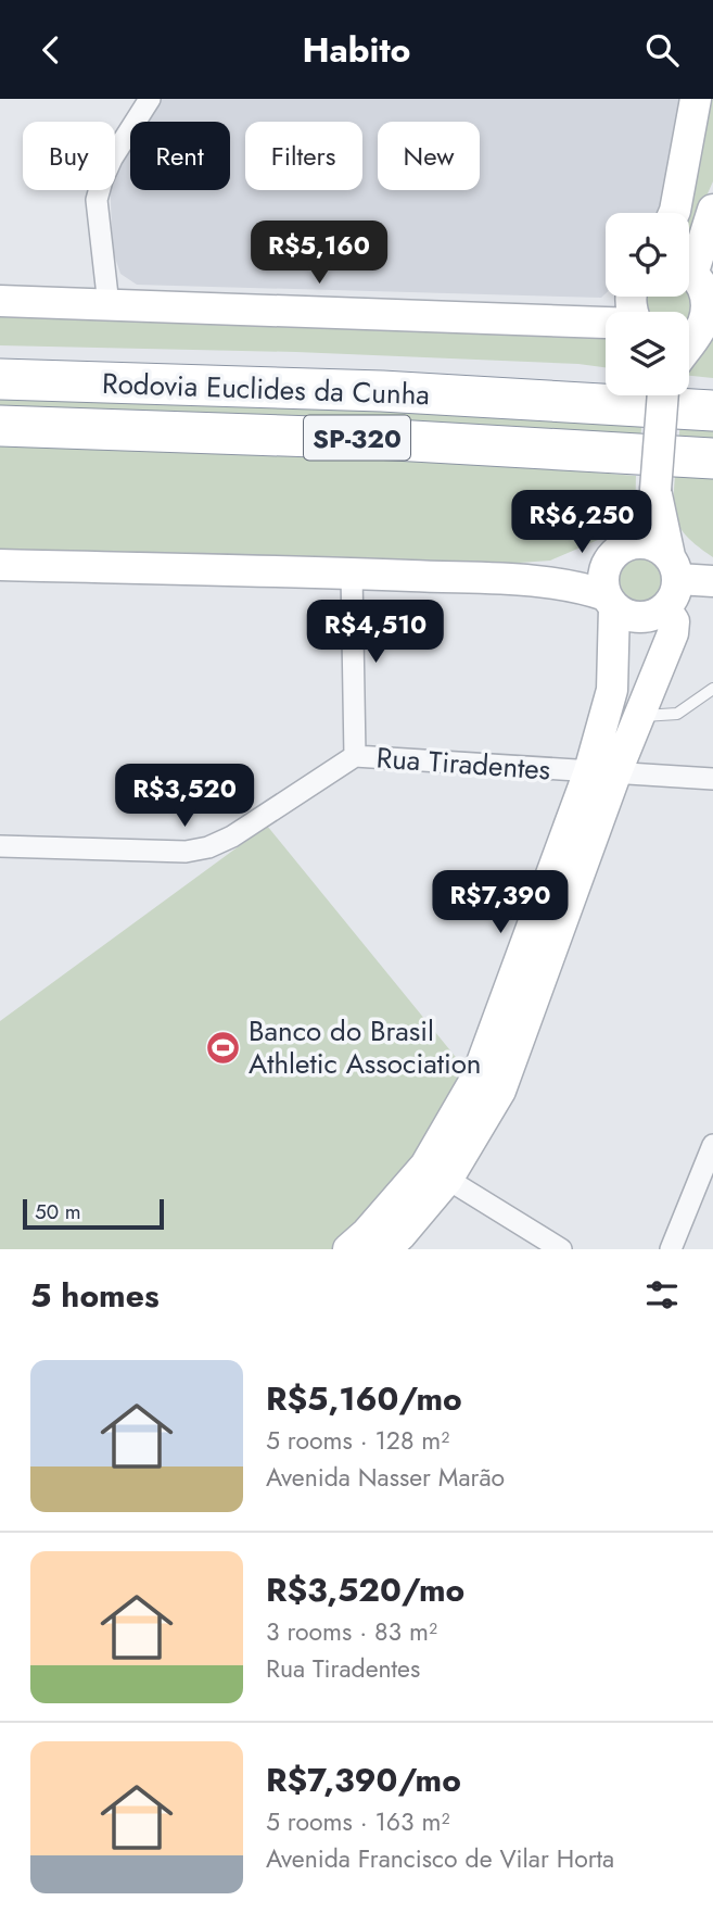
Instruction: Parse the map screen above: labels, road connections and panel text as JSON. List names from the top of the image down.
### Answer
{
  "streets": {
    "highway": ["Rodovia Euclides da Cunha", "SP-320"],
    "street": ["Rua Tiradentes"]
  },
  "places": {
    "sports": ["Banco do Brasil Athletic Association"]
  },
  "scale_bar": "50 m",
  "page": {
    "header": "Habito",
    "chip": [
      "Buy",
      "Rent",
      "Filters",
      "New"
    ],
    "price": [
      "R$5,160",
      "R$6,250",
      "R$4,510",
      "R$3,520",
      "R$7,390"
    ],
    "scale": "50 m",
    "heading": "5 homes",
    "list": [
      {
        "name": "R$5,160/mo",
        "note": "5 rooms · 128 m² · Avenida Nasser Marão"
      },
      {
        "name": "R$3,520/mo",
        "note": "3 rooms · 83 m² · Rua Tiradentes"
      },
      {
        "name": "R$7,390/mo",
        "note": "5 rooms · 163 m² · Avenida Francisco de Vilar Horta"
      }
    ]
  }
}
